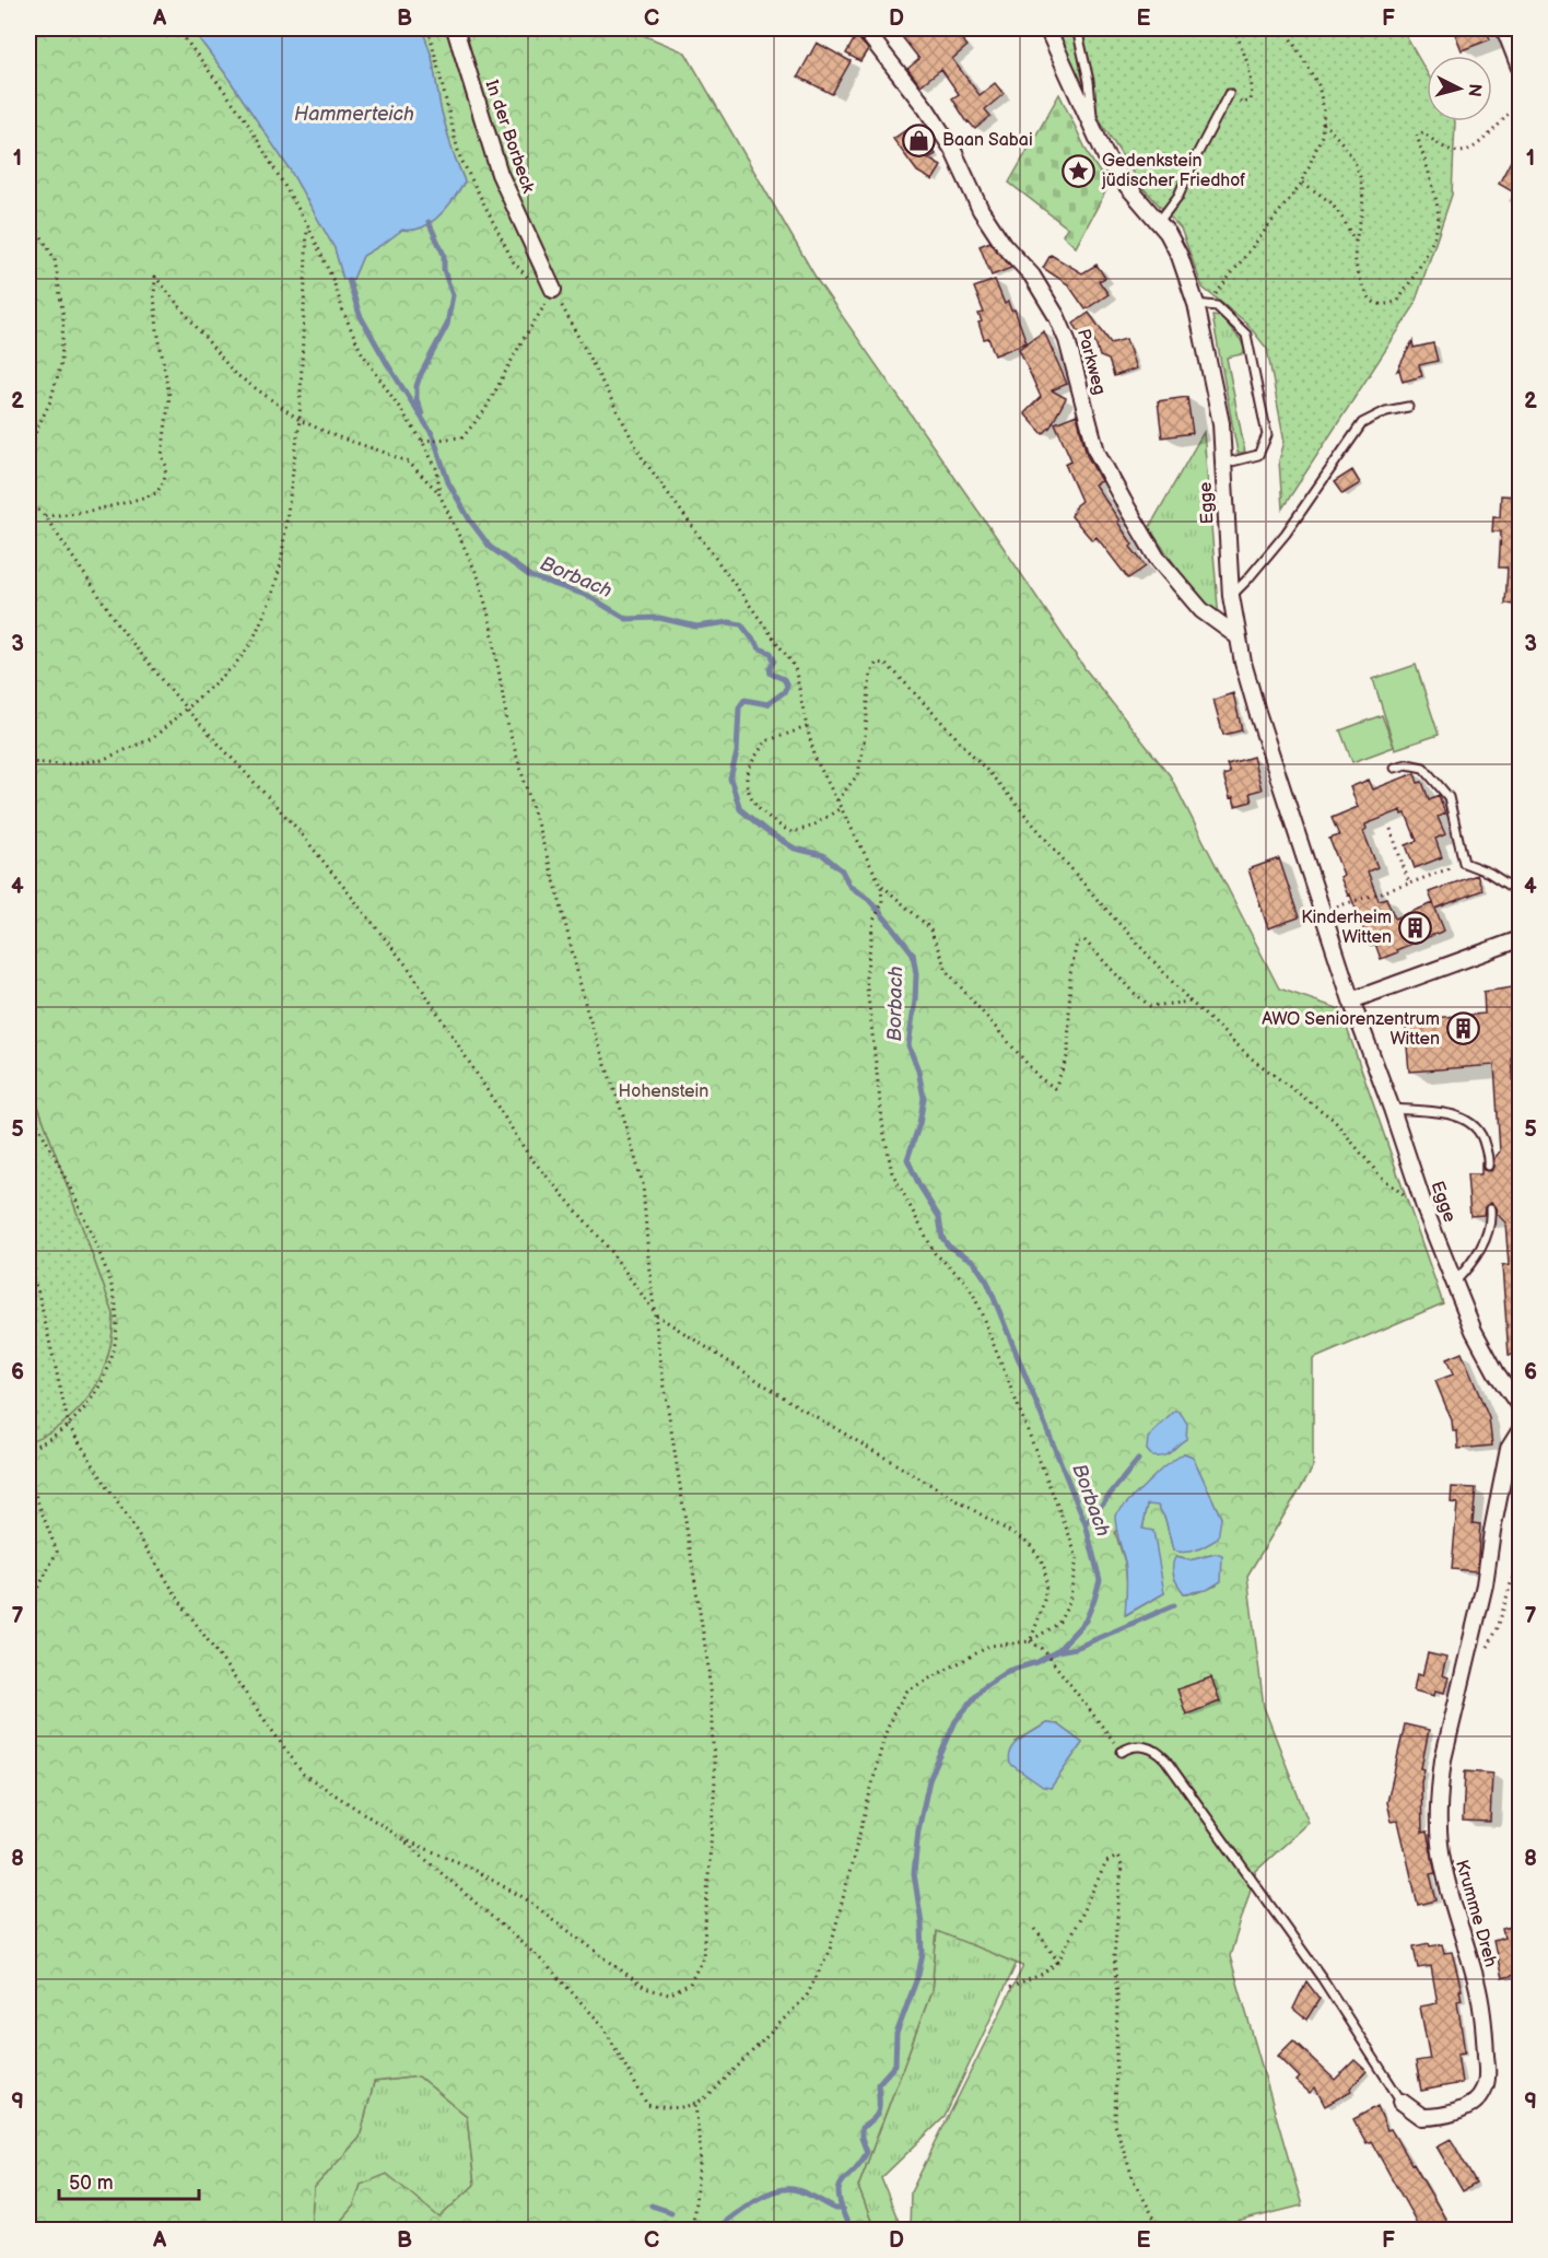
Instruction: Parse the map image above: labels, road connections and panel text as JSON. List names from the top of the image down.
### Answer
{
  "streets": {
    "street": [
      "In der Borbeck",
      "Parkweg",
      "Egge",
      "Krumme Dreh"
    ]
  },
  "crossings": [
    ["Parkweg", "Egge"]
  ],
  "water": ["Hammerteich", "Borbach"],
  "parks": ["Hohenstein"],
  "places": {
    "shop": ["Baan Sabai"],
    "place": ["Gedenkstein jüdischer Friedhof"],
    "building": ["Kinderheim Witten", "AWO Seniorenzentrum Witten"]
  },
  "scale_bar": "50 m",
  "north": "right",
  "grid": {
    "columns": [
      "A",
      "B",
      "C",
      "D",
      "E",
      "F"
    ],
    "rows": [
      "1",
      "2",
      "3",
      "4",
      "5",
      "6",
      "7",
      "8",
      "9"
    ]
  }
}
